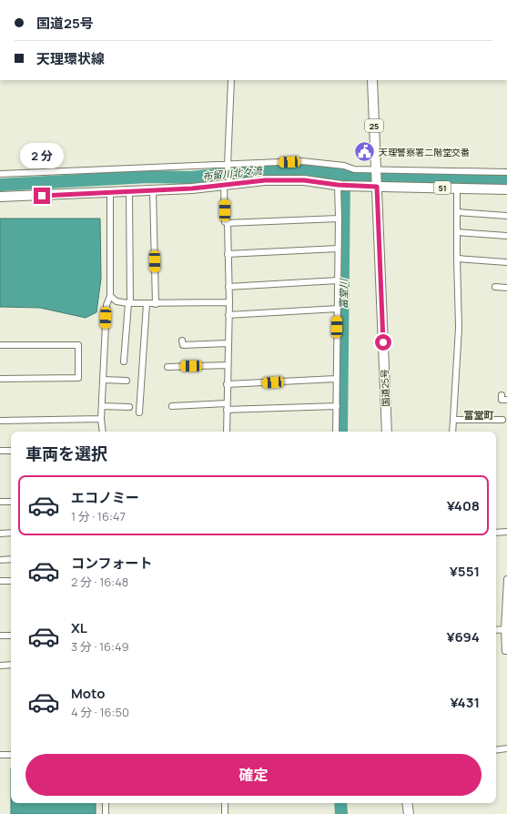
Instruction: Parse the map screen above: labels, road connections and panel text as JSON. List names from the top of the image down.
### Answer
{
  "streets": {
    "main road": ["25", "51", "国道25号"]
  },
  "crossings": [
    ["51", "国道25号"]
  ],
  "districts": ["富堂町"],
  "water": ["布留川北々流", "富堂川"],
  "places": {
    "public building": ["天理警察署二階堂交番"]
  },
  "page": {
    "banner": ["国道25号", "天理環状線"],
    "bubble": "2 分",
    "heading": "車両を選択",
    "list": [
      {
        "name": "エコノミー",
        "note": "1 分 · 16:47",
        "value": "¥408"
      },
      {
        "name": "コンフォート",
        "note": "2 分 · 16:48",
        "value": "¥551"
      },
      {
        "name": "XL",
        "note": "3 分 · 16:49",
        "value": "¥694"
      },
      {
        "name": "Moto",
        "note": "4 分 · 16:50",
        "value": "¥431"
      }
    ],
    "buttons": "確定"
  }
}
